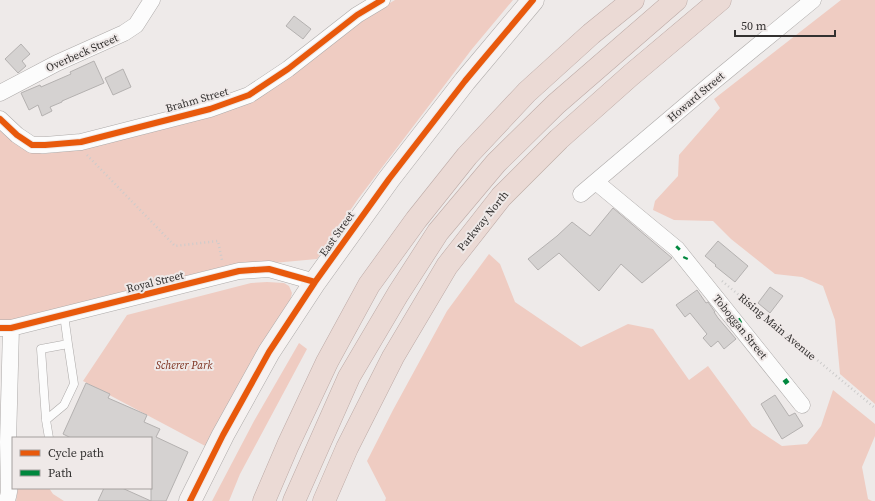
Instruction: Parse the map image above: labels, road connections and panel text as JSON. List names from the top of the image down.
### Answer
{
  "streets": {
    "highway": ["Parkway North"],
    "main road": ["East Street"],
    "street": [
      "Overbeck Street",
      "Howard Street",
      "Brahm Street",
      "Royal Street",
      "Toboggan Street"
    ],
    "path": ["Rising Main Avenue"]
  },
  "crossings": [
    ["Howard Street", "Toboggan Street"],
    ["East Street", "Royal Street"]
  ],
  "parks": ["Scherer Park"],
  "legend": ["Cycle path", "Path"],
  "scale_bar": "50 m"
}
